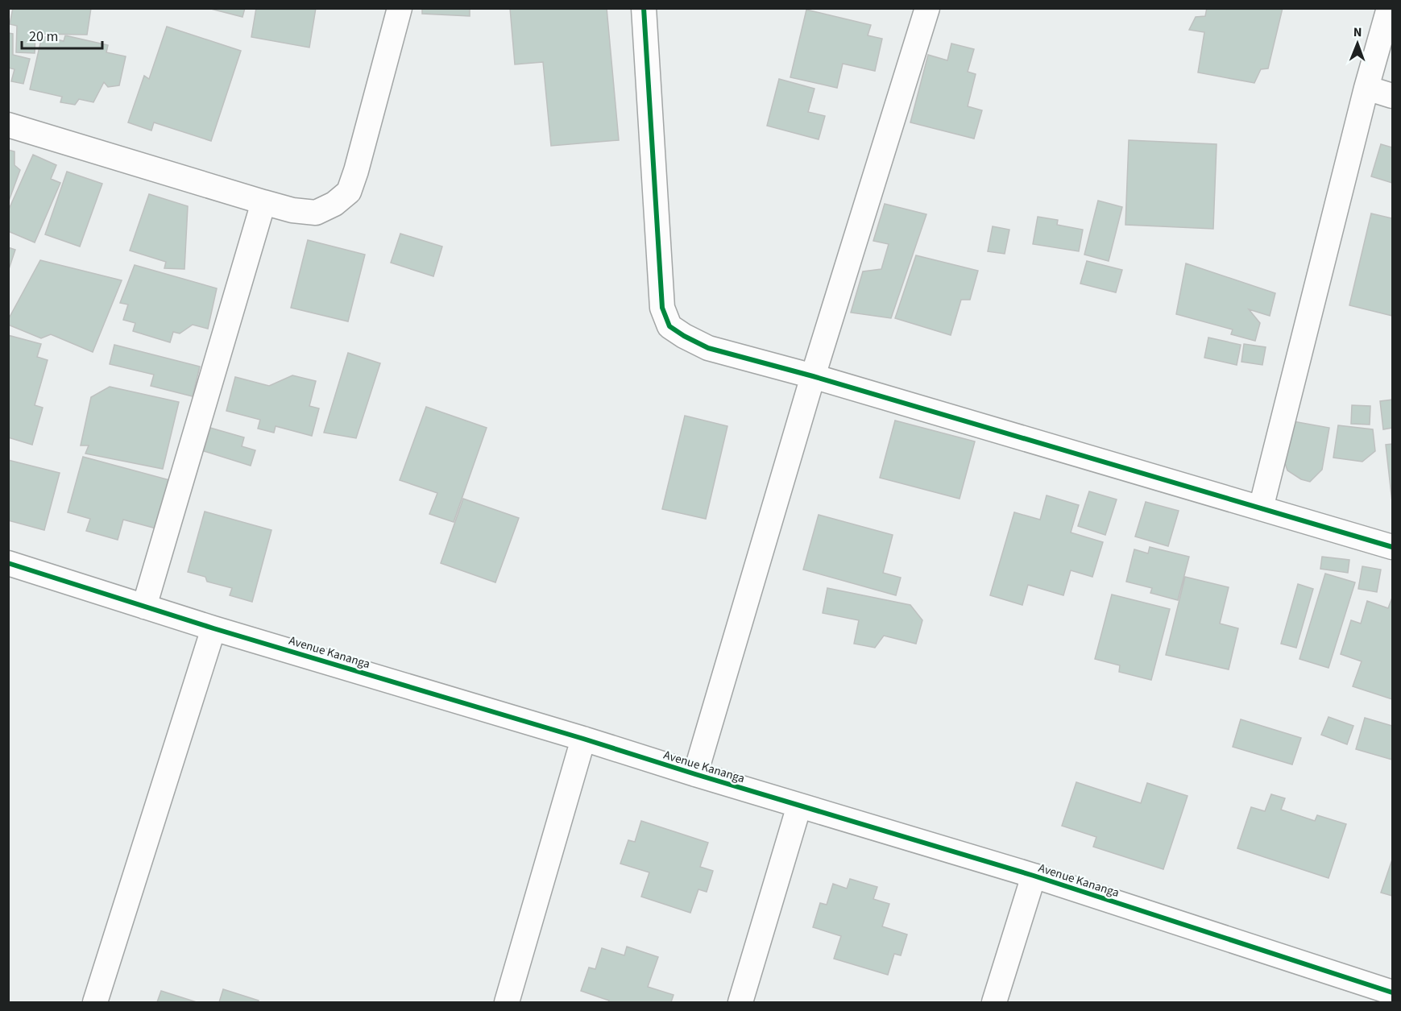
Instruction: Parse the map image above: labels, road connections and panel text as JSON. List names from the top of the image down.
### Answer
{
  "streets": {
    "street": ["Avenue Kananga"]
  },
  "scale_bar": "20 m",
  "north": "top"
}
